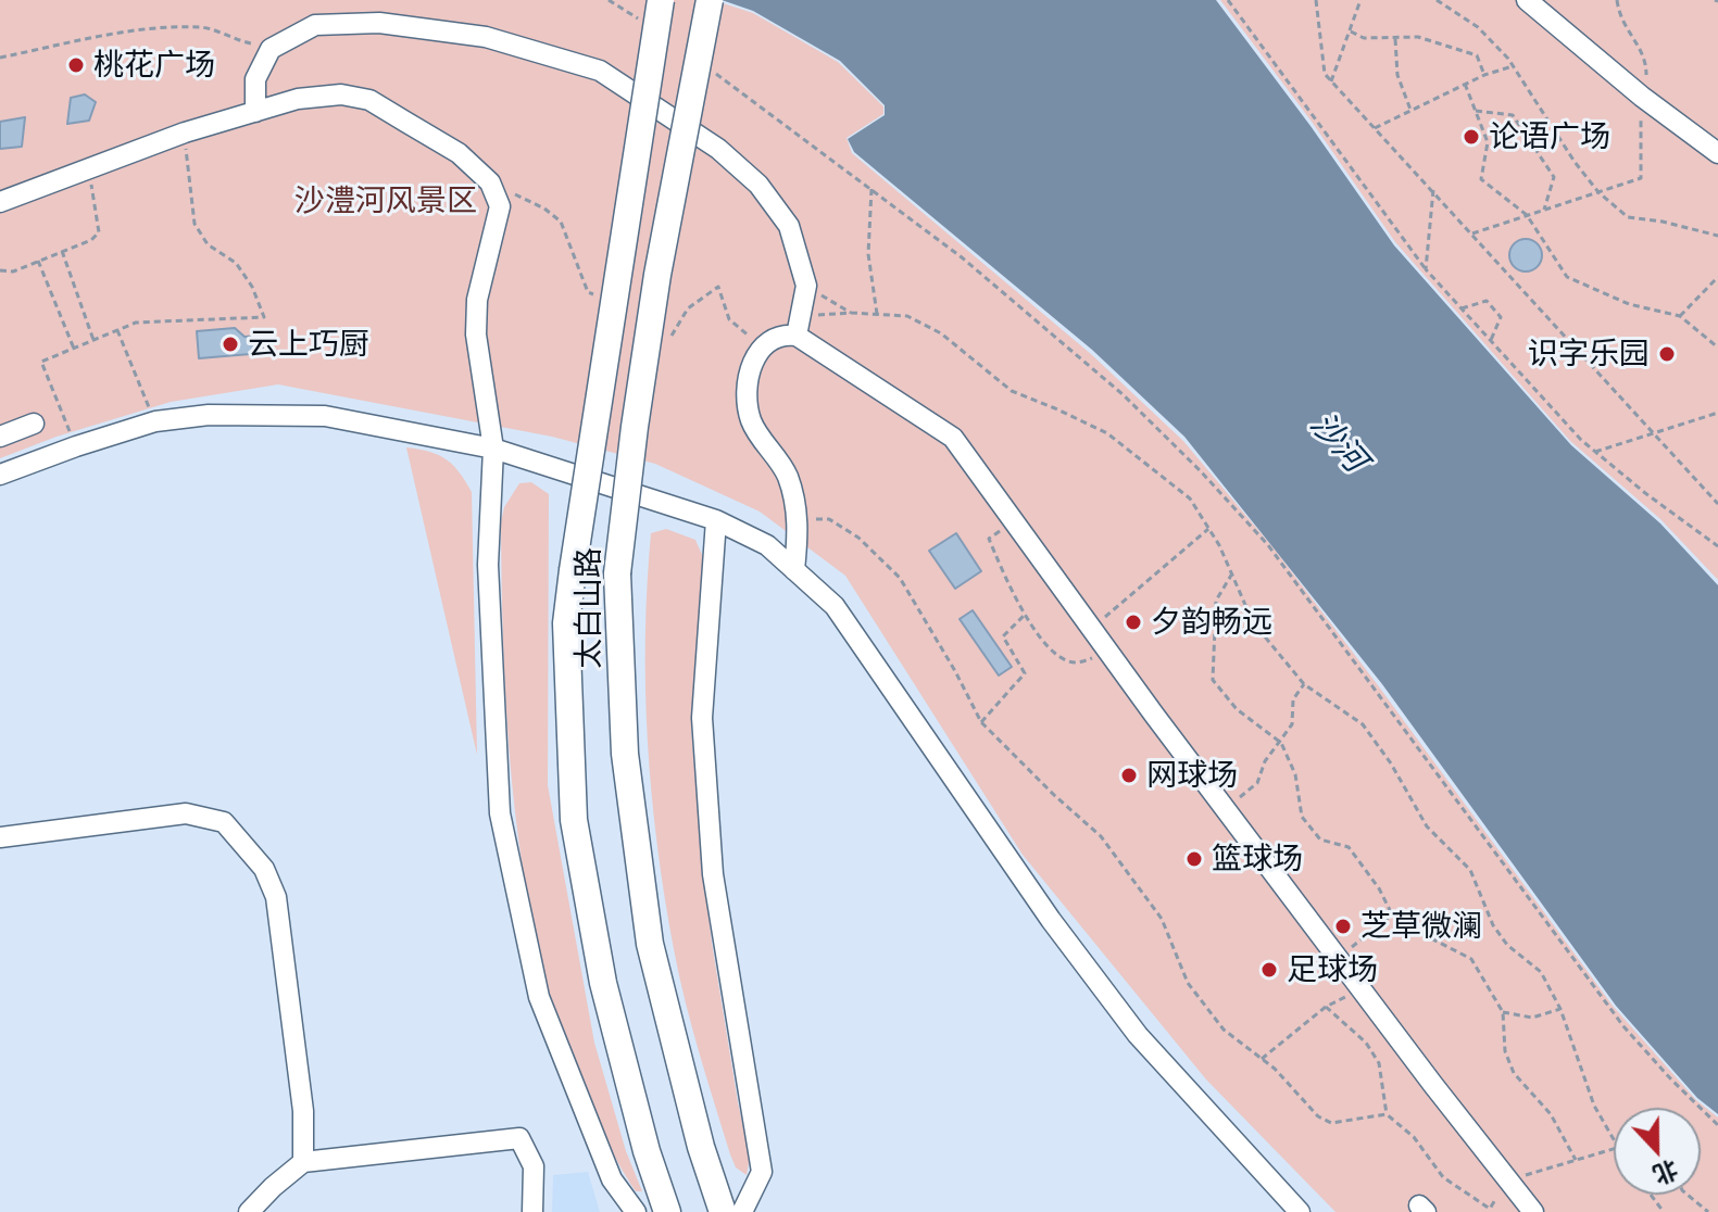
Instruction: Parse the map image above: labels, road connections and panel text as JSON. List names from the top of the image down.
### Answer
{
  "streets": {
    "main road": ["太白山路"]
  },
  "water": ["沙河"],
  "parks": ["沙澧河风景区"],
  "places": [
    "桃花广场",
    "论语广场",
    "云上巧厨",
    "识字乐园",
    "夕韵畅远",
    "网球场",
    "篮球场",
    "芝草微澜",
    "足球场"
  ],
  "north": "bottom"
}
